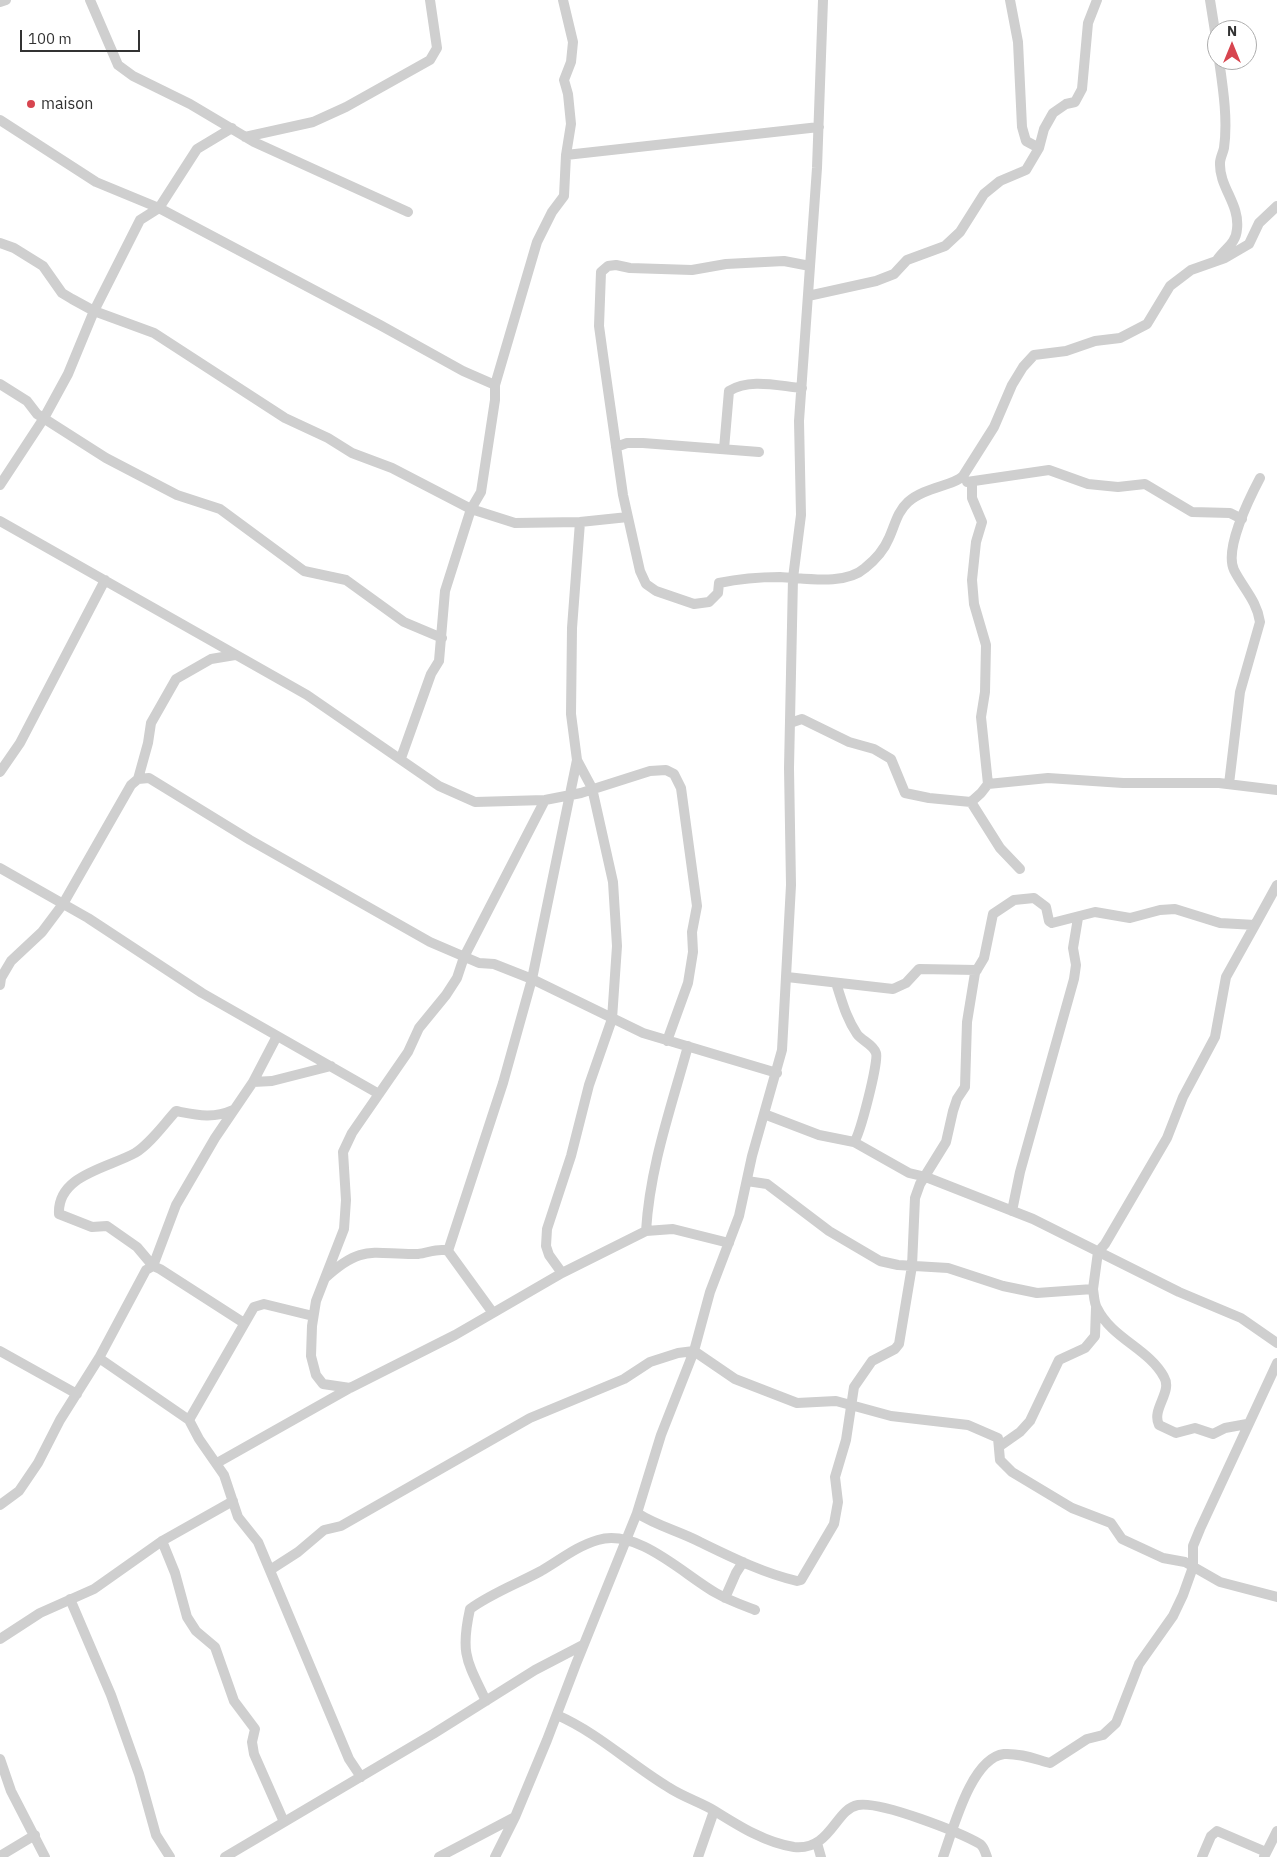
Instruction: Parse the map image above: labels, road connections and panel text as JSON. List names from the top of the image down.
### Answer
{
  "places": ["maison"],
  "scale_bar": "100 m",
  "north": "top"
}
